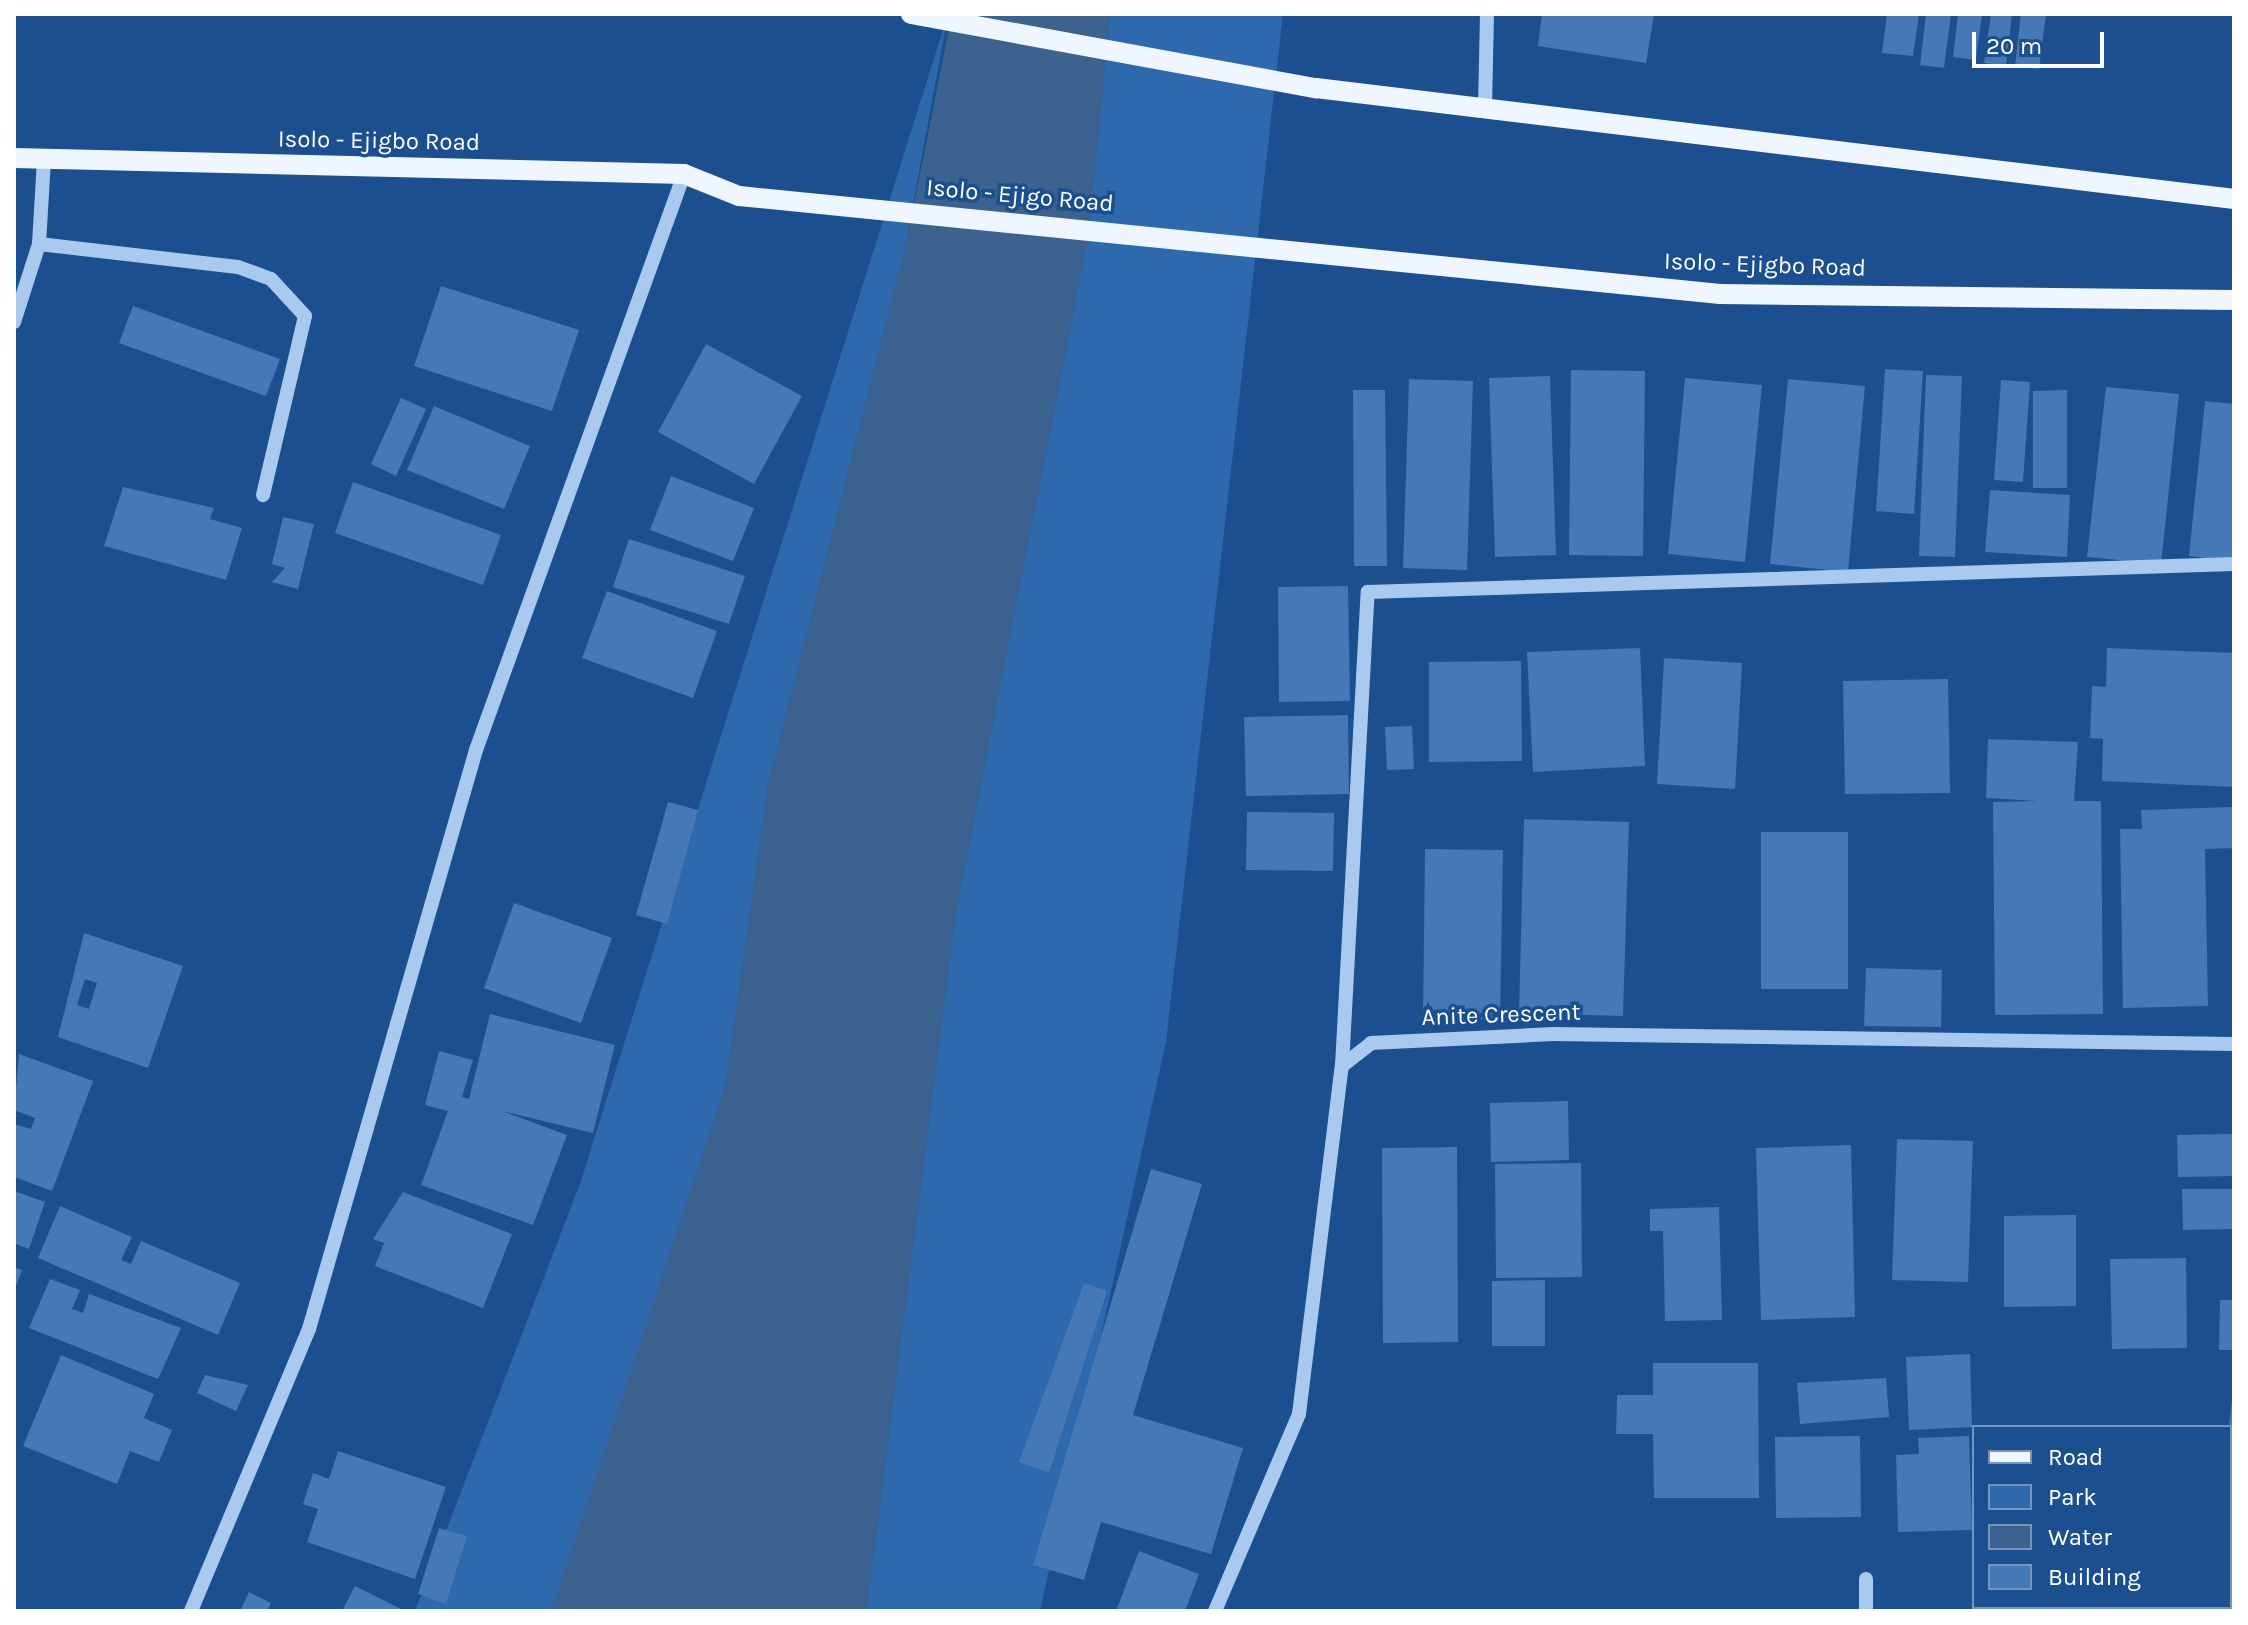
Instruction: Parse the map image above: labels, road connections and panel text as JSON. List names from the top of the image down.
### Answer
{
  "streets": {
    "main road": ["Isolo - Ejigbo Road", "Isolo - Ejigo Road"],
    "street": ["Anite Crescent"]
  },
  "crossings": [
    ["Isolo - Ejigbo Road", "Isolo - Ejigo Road"]
  ],
  "legend": [
    "Road",
    "Park",
    "Water",
    "Building"
  ],
  "scale_bar": "20 m"
}
